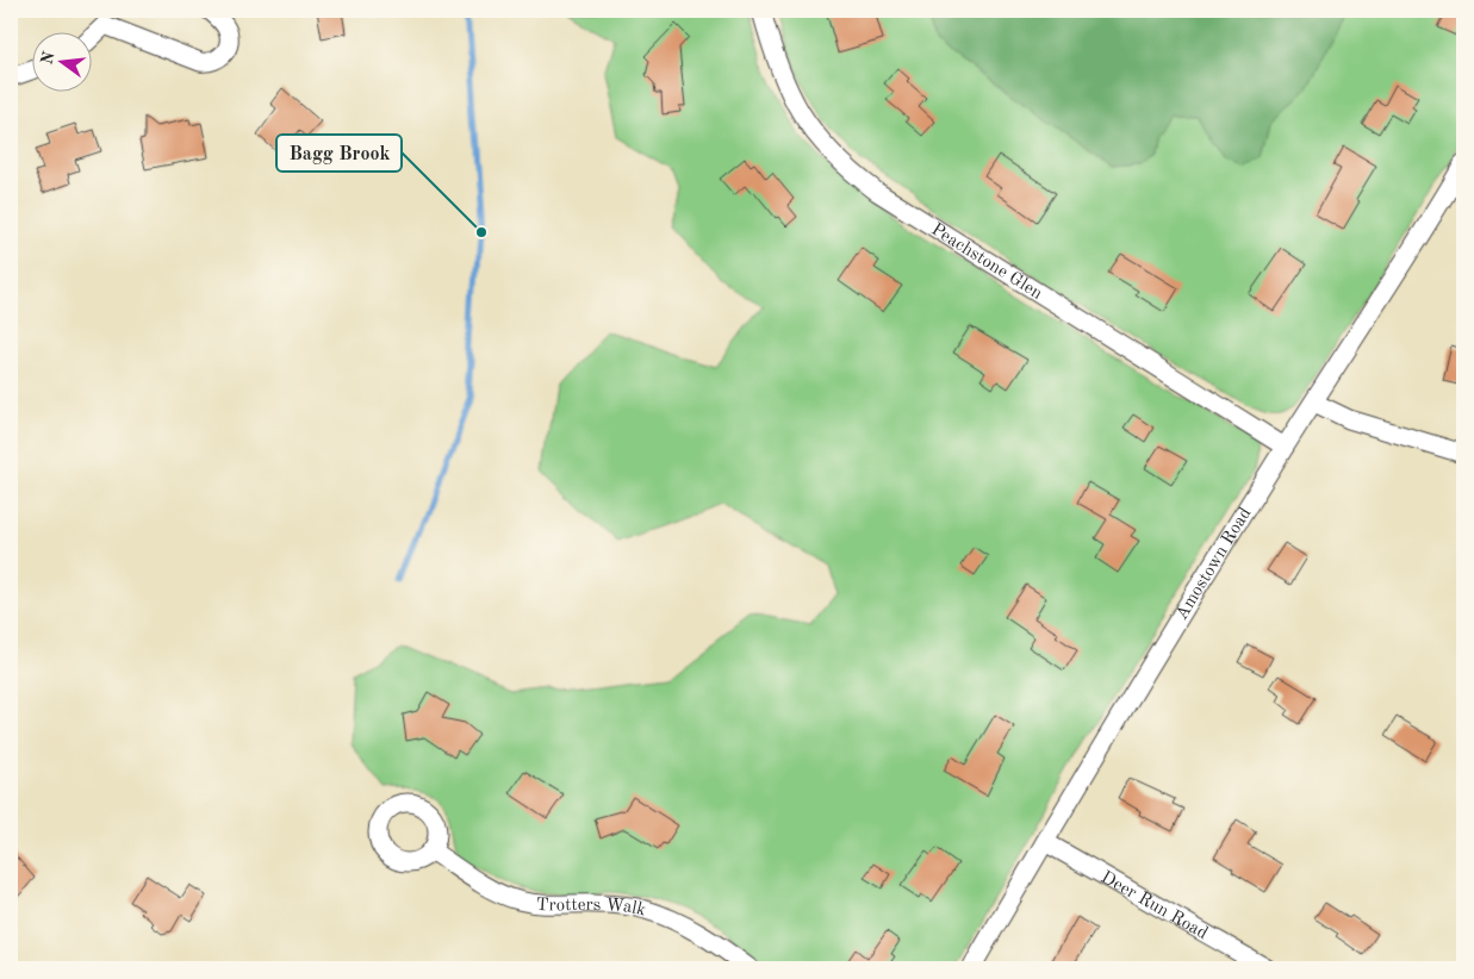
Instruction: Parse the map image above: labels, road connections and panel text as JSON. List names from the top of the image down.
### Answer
{
  "streets": {
    "street": [
      "Peachstone Glen",
      "Amostown Road",
      "Deer Run Road",
      "Trotters Walk"
    ]
  },
  "crossings": [
    ["Peachstone Glen", "Amostown Road"],
    ["Amostown Road", "Deer Run Road"]
  ],
  "places": ["Bagg Brook"],
  "north": "left"
}
